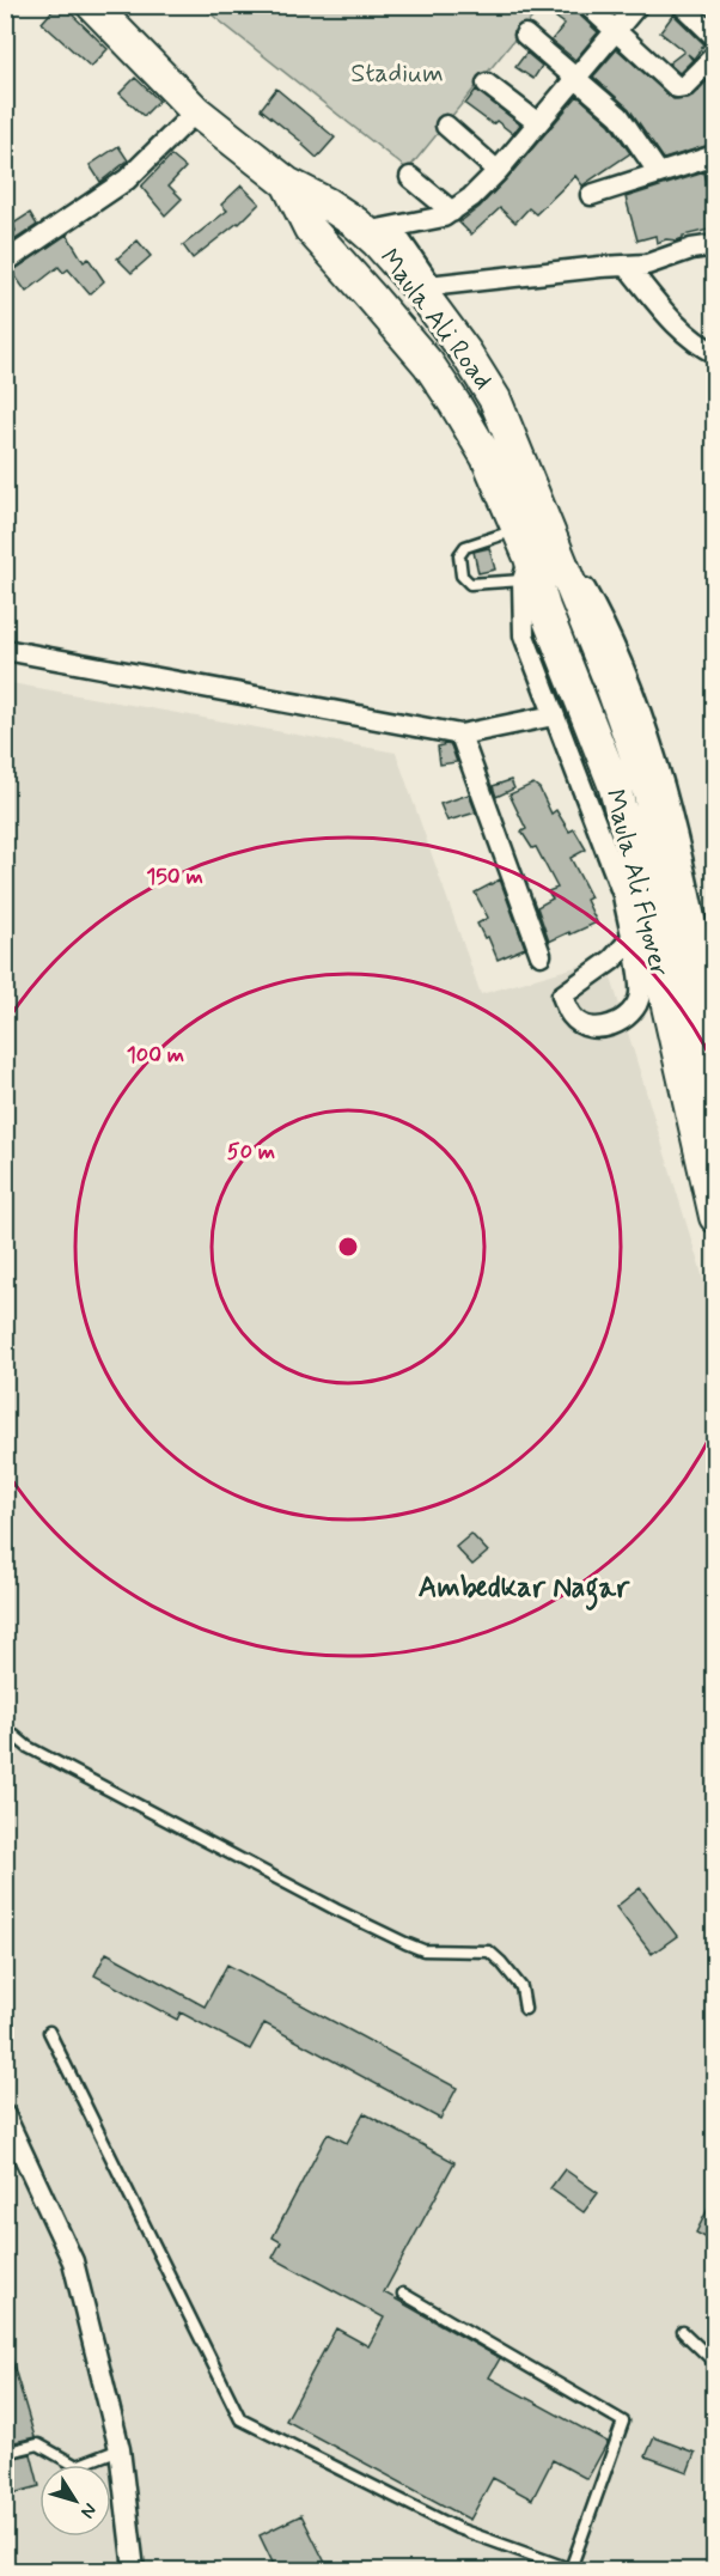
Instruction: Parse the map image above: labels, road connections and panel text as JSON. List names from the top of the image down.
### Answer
{
  "streets": {
    "main road": ["Maula Ali Road", "Maula Ali Flyover"]
  },
  "crossings": [
    ["Maula Ali Road", "Maula Ali Flyover"]
  ],
  "districts": ["Ambedkar Nagar"],
  "parks": ["Stadium"],
  "north": "bottom right",
  "rings": ["150 m", "100 m", "50 m"]
}
